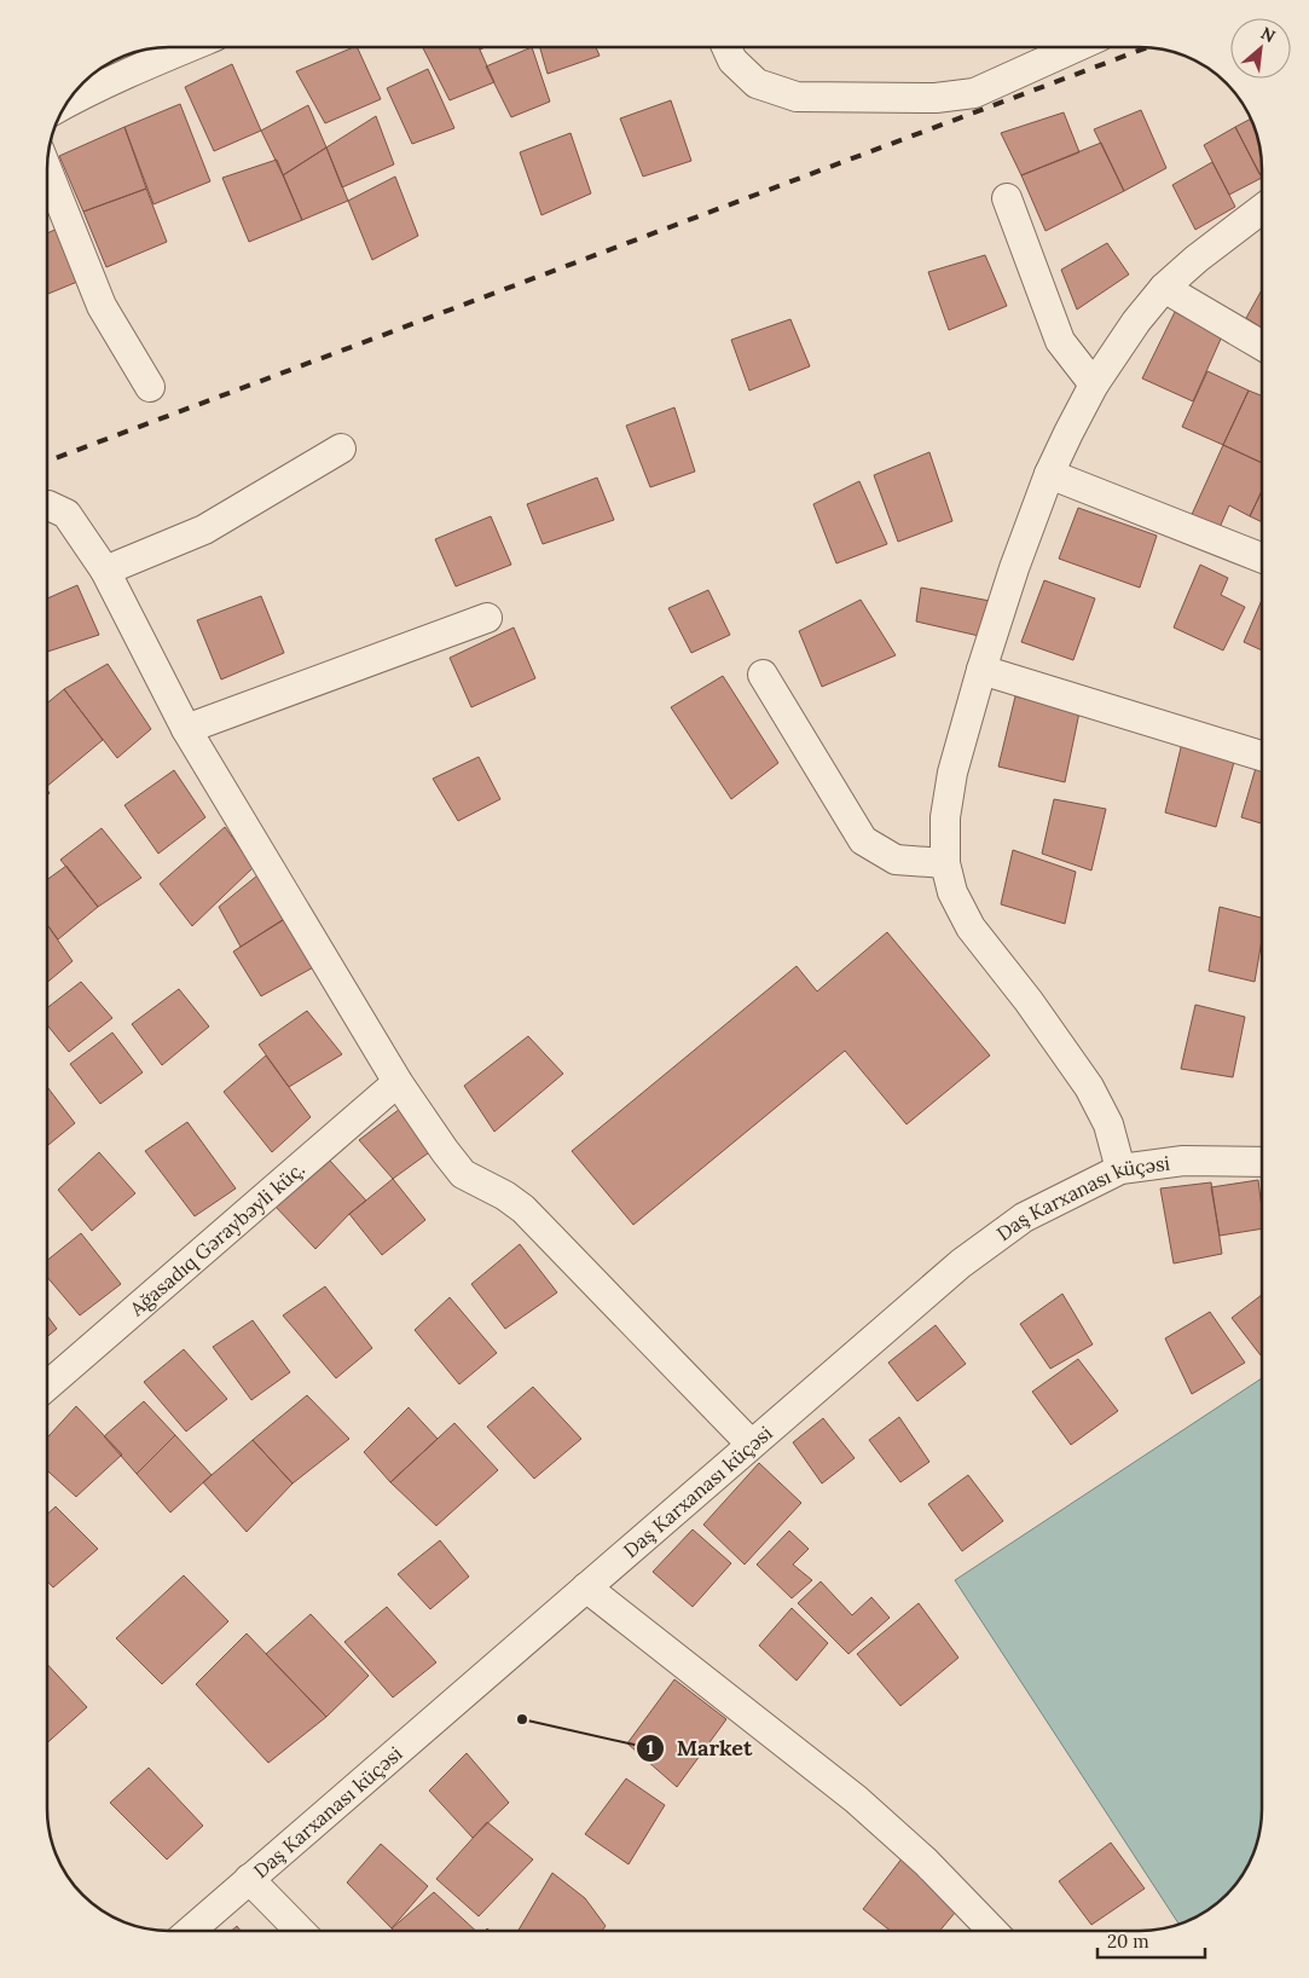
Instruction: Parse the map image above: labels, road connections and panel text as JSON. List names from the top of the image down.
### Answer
{
  "streets": {
    "street": ["Daş Karxanası küçəsi", "Ağasadıq Gəraybəyli küç."]
  },
  "places": ["Market"],
  "scale_bar": "20 m",
  "north": "top right"
}
